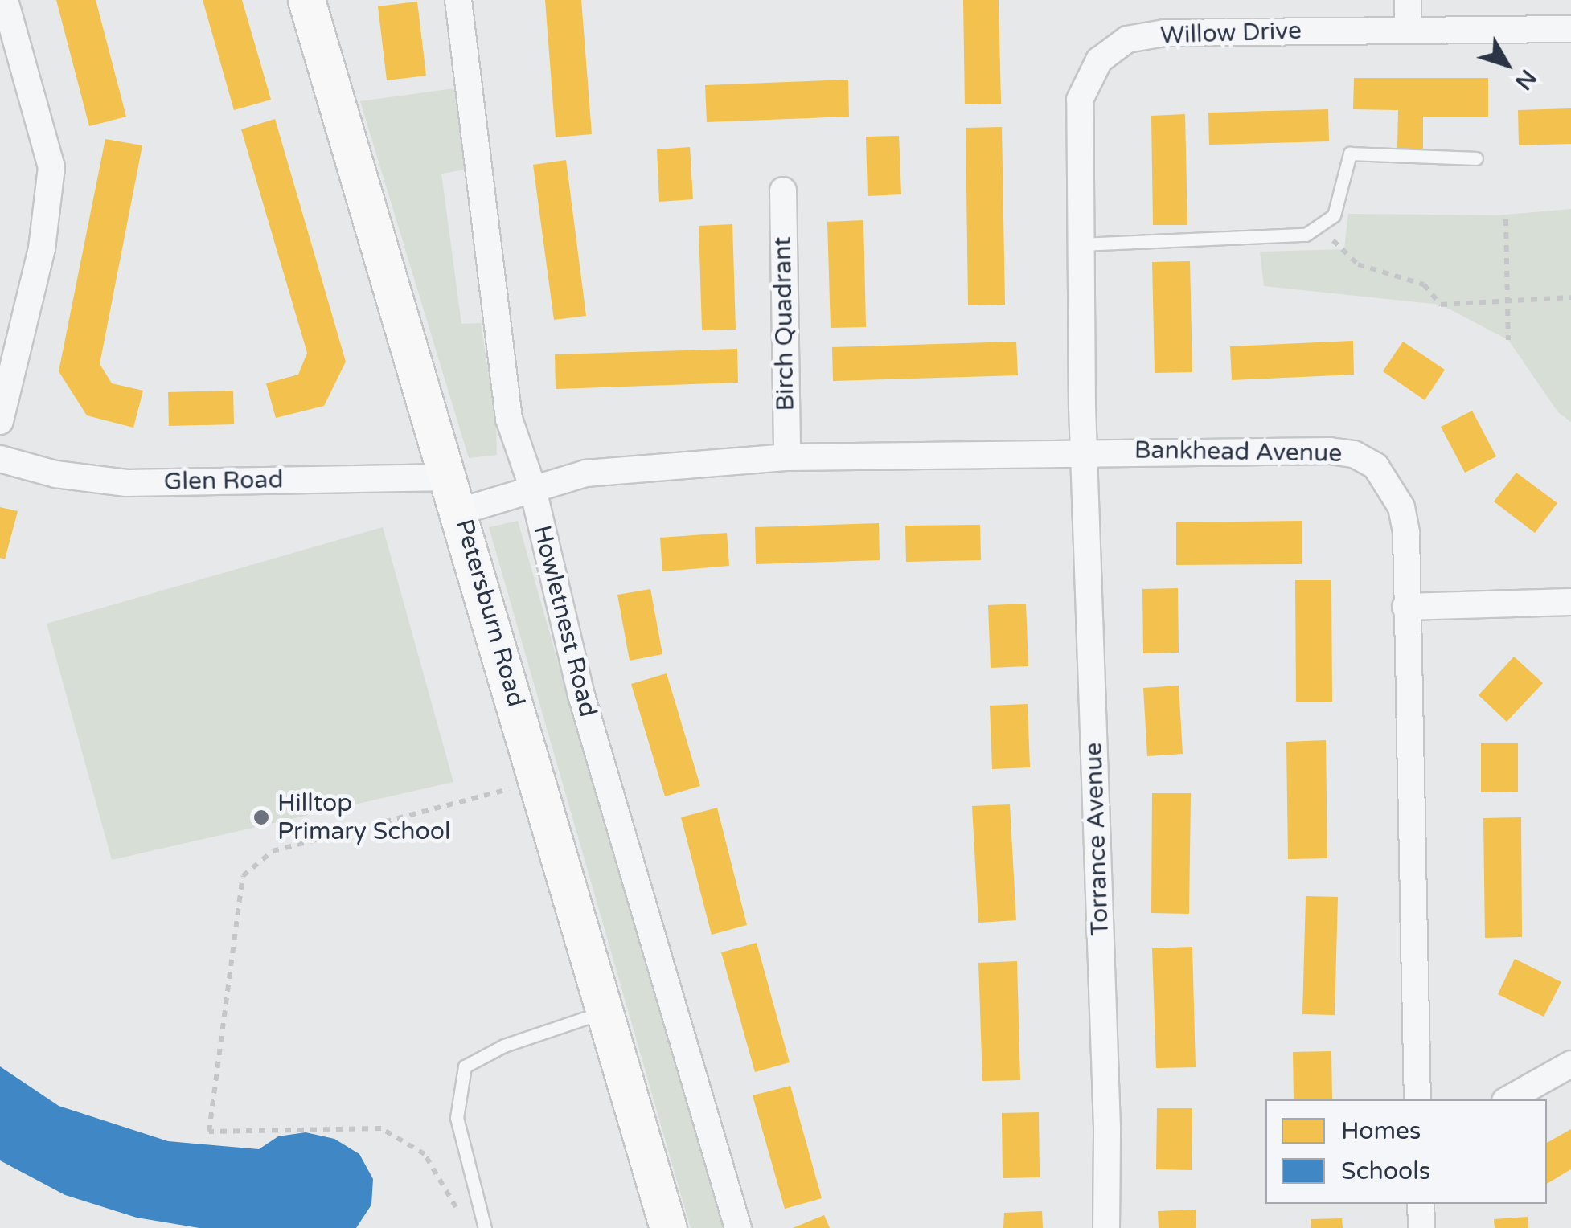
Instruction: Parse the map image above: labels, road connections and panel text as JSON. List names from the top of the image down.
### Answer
{
  "streets": {
    "main road": ["Petersburn Road"],
    "street": [
      "Willow Drive",
      "Birch Quadrant",
      "Bankhead Avenue",
      "Glen Road",
      "Howletnest Road",
      "Torrance Avenue"
    ]
  },
  "crossings": [
    ["Willow Drive", "Bankhead Avenue"],
    ["Willow Drive", "Torrance Avenue"],
    ["Birch Quadrant", "Bankhead Avenue"],
    ["Bankhead Avenue", "Petersburn Road"],
    ["Bankhead Avenue", "Howletnest Road"],
    ["Bankhead Avenue", "Torrance Avenue"],
    ["Glen Road", "Petersburn Road"]
  ],
  "places": ["Hilltop Primary School"],
  "legend": ["Homes", "Schools"],
  "north": "bottom right"
}
